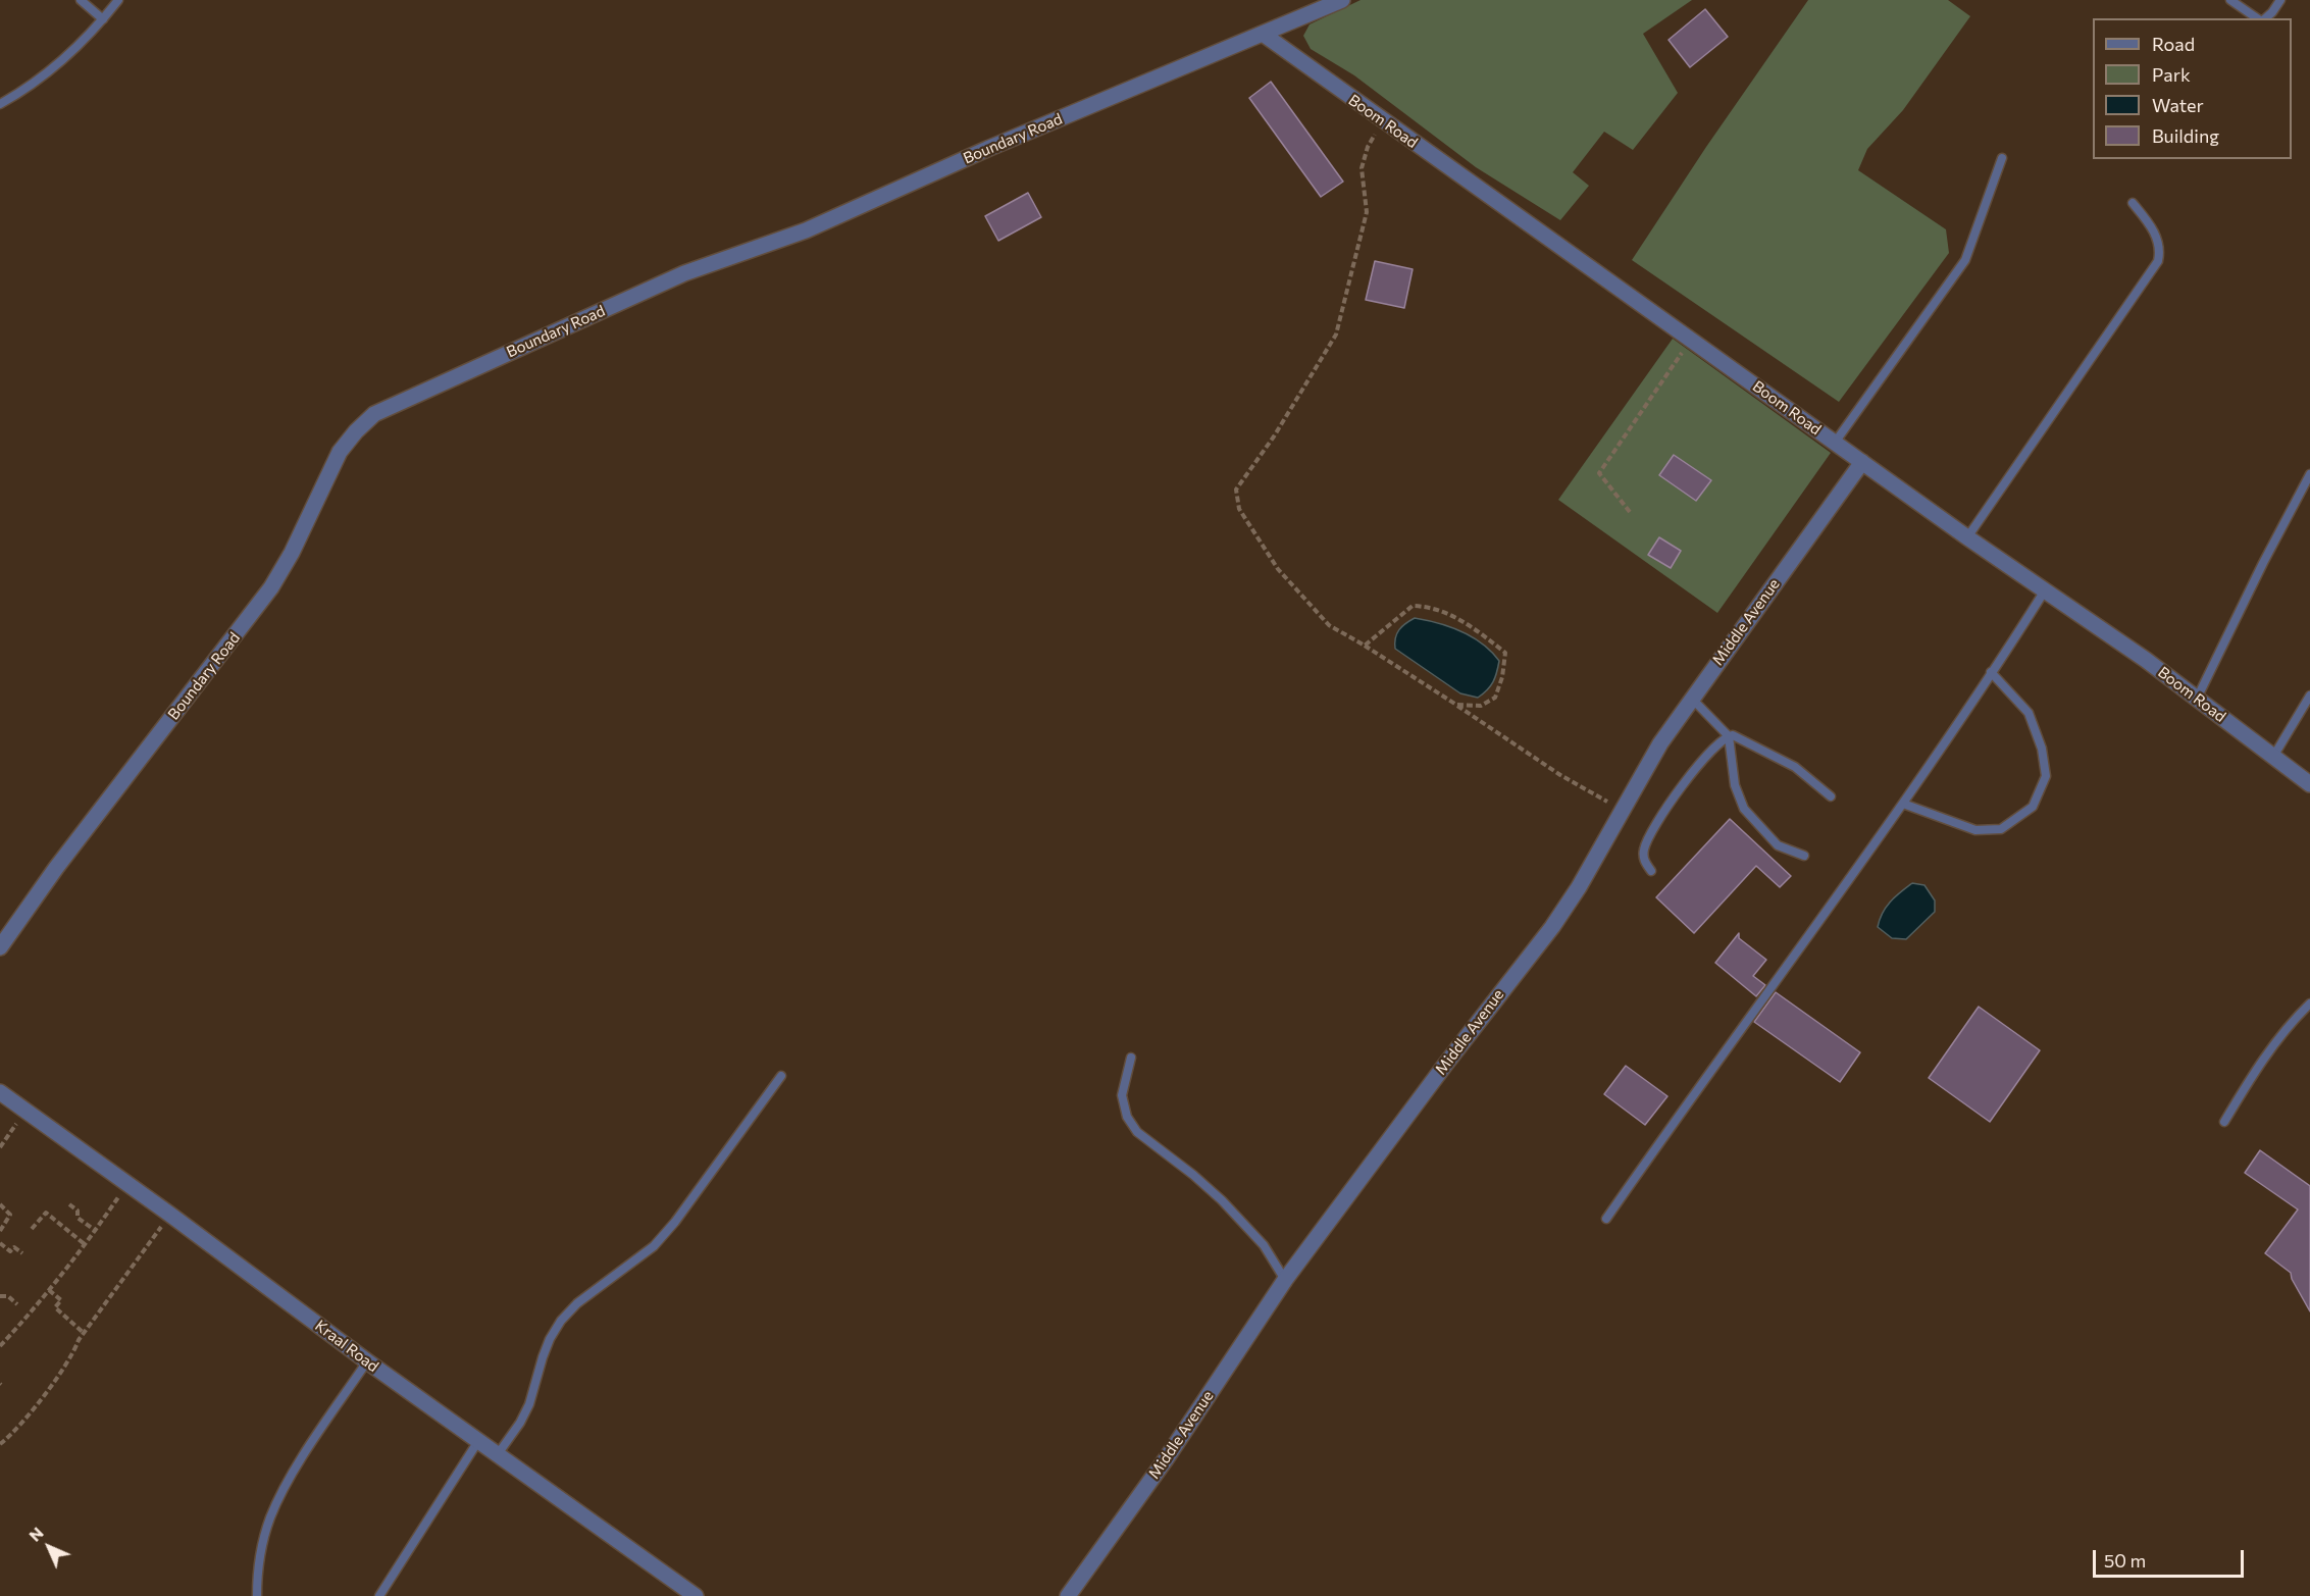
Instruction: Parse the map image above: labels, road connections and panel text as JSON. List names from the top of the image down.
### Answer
{
  "streets": {
    "street": [
      "Boom Road",
      "Boundary Road",
      "Middle Avenue",
      "Kraal Road"
    ]
  },
  "crossings": [
    ["Boom Road", "Boundary Road"],
    ["Boom Road", "Middle Avenue"]
  ],
  "legend": [
    "Road",
    "Park",
    "Water",
    "Building"
  ],
  "scale_bar": "50 m",
  "north": "top left"
}
